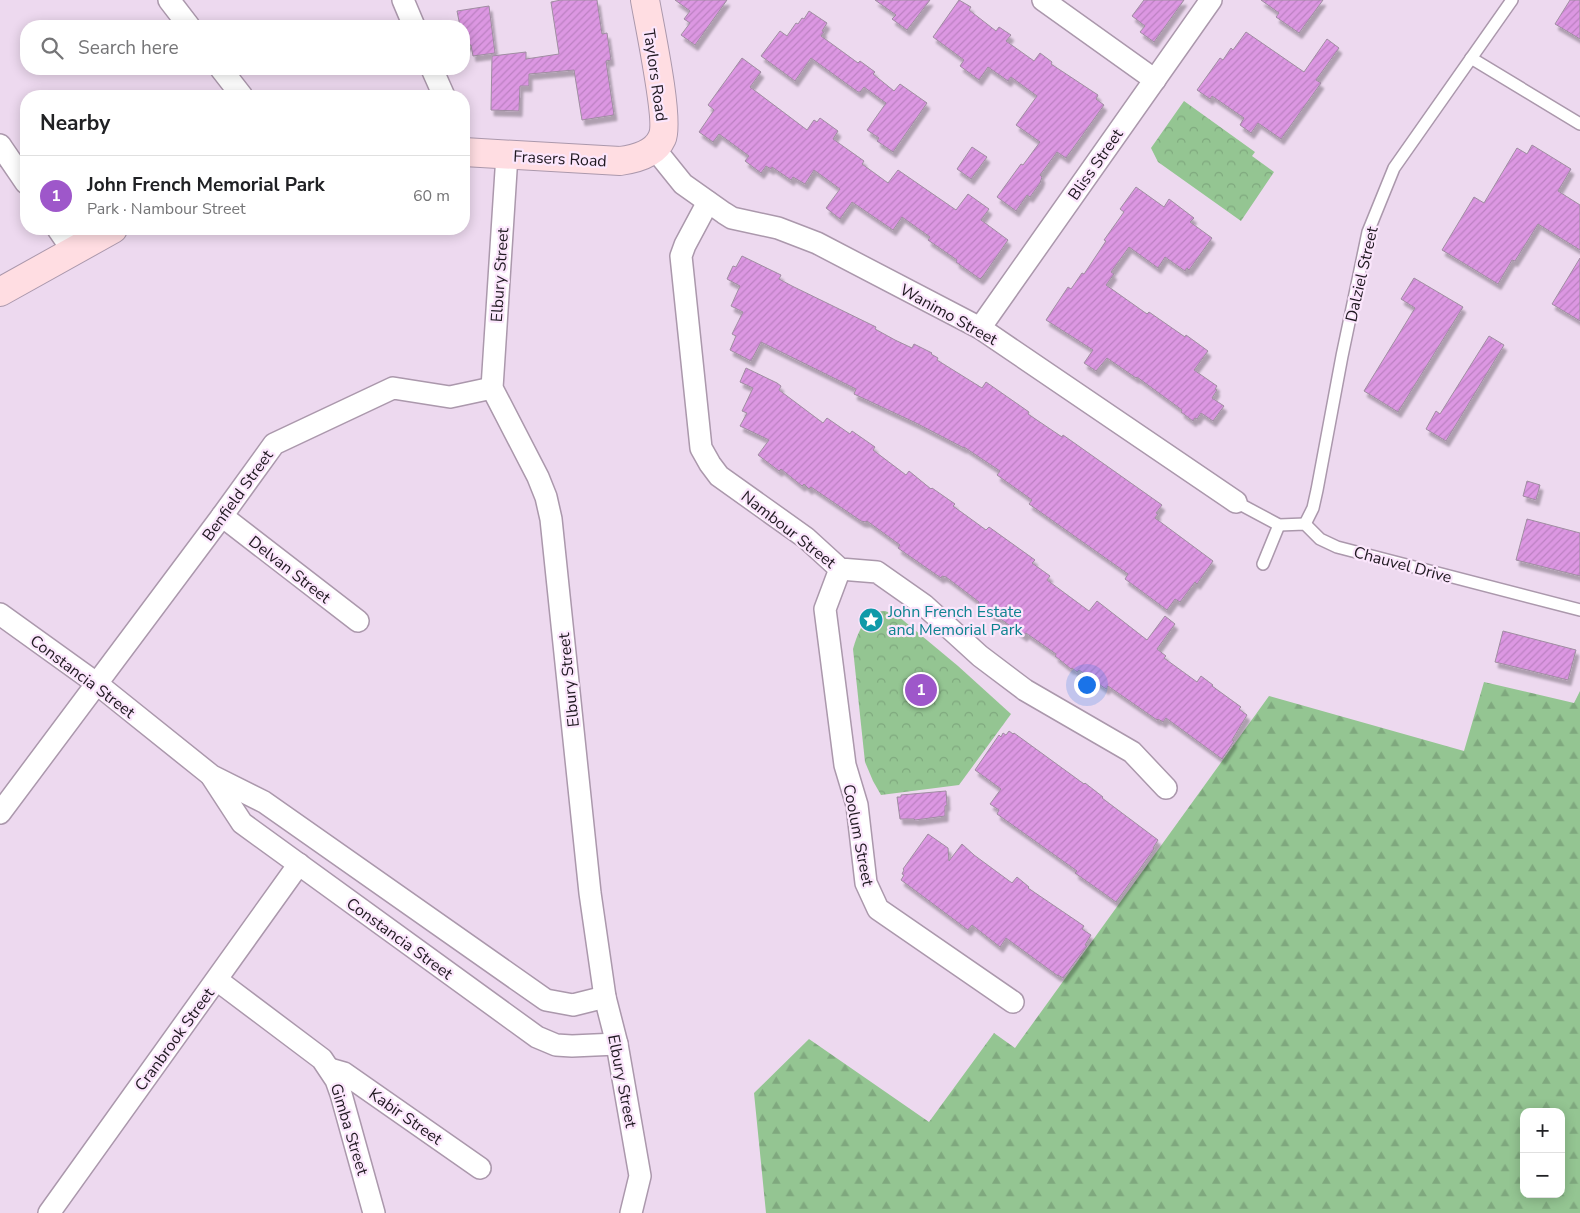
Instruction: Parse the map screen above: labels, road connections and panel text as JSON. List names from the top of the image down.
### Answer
{
  "streets": {
    "street": [
      "Taylors Road",
      "Frasers Road",
      "Bliss Street",
      "Elbury Street",
      "Wanimo Street",
      "Benfield Street",
      "Nambour Street",
      "Delvan Street",
      "Constancia Street",
      "Coolum Street",
      "Cranbrook Street",
      "Kabir Street",
      "Gimba Street"
    ],
    "lane": ["Dalziel Street", "Chauvel Drive"]
  },
  "crossings": [
    ["Taylors Road", "Frasers Road"],
    ["Taylors Road", "Wanimo Street"],
    ["Frasers Road", "Elbury Street"],
    ["Frasers Road", "Wanimo Street"],
    ["Bliss Street", "Wanimo Street"],
    ["Dalziel Street", "Chauvel Drive"],
    ["Elbury Street", "Benfield Street"],
    ["Elbury Street", "Constancia Street"],
    ["Wanimo Street", "Nambour Street"],
    ["Benfield Street", "Delvan Street"],
    ["Benfield Street", "Constancia Street"],
    ["Nambour Street", "Coolum Street"],
    ["Constancia Street", "Cranbrook Street"],
    ["Cranbrook Street", "Gimba Street"],
    ["Kabir Street", "Gimba Street"]
  ],
  "places": {
    "place": ["John French Estate and Memorial Park"]
  },
  "page": {
    "search": "Search here",
    "heading": "Nearby",
    "list": [
      {
        "mark": "1",
        "name": "John French Memorial Park",
        "note": "Park · Nambour Street",
        "value": "60 m"
      }
    ],
    "pins": "1",
    "map_buttons": ["+", "−"]
  }
}
